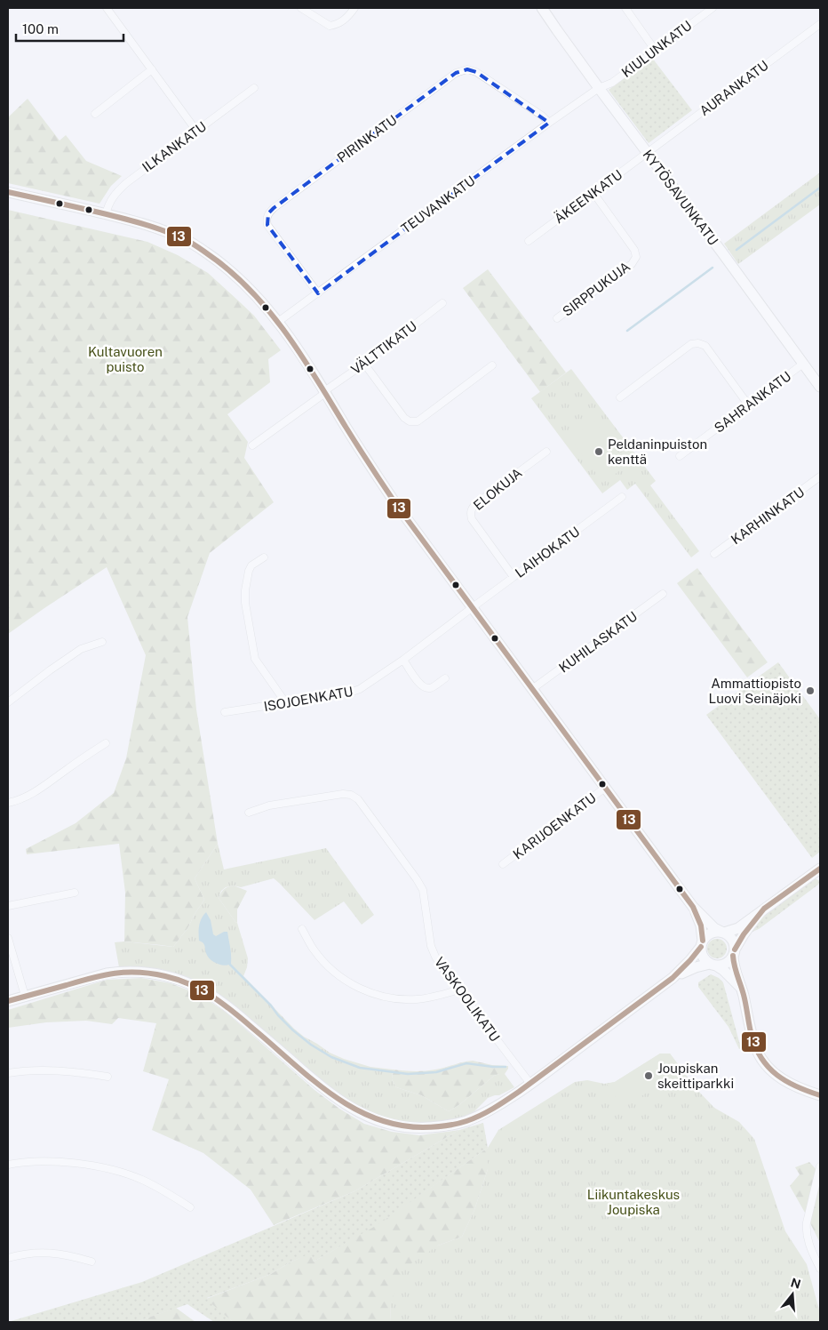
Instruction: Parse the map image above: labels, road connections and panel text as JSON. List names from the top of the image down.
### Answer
{
  "streets": {
    "street": [
      "KIULUNKATU",
      "AURANKATU",
      "PIRINKATU",
      "ILKANKATU",
      "ÄKEENKATU",
      "KYTÖSAVUNKATU",
      "TEUVANKATU",
      "SIRPPUKUJA",
      "VÄLTTIKATU",
      "SAHRANKATU",
      "ELOKUJA",
      "KARHINKATU",
      "LAIHOKATU",
      "KUHILASKATU",
      "ISOJOENKATU",
      "KARIJOENKATU",
      "VASKOOLIKATU"
    ]
  },
  "crossings": [
    ["KIULUNKATU", "KYTÖSAVUNKATU"],
    ["KIULUNKATU", "TEUVANKATU"],
    ["AURANKATU", "ÄKEENKATU"],
    ["AURANKATU", "KYTÖSAVUNKATU"],
    ["PIRINKATU", "TEUVANKATU"],
    ["ÄKEENKATU", "KYTÖSAVUNKATU"],
    ["ÄKEENKATU", "SIRPPUKUJA"],
    ["KYTÖSAVUNKATU", "TEUVANKATU"],
    ["KYTÖSAVUNKATU", "SAHRANKATU"],
    ["ELOKUJA", "LAIHOKATU"],
    ["LAIHOKATU", "ISOJOENKATU"]
  ],
  "parks": ["Kultavuoren puisto", "Liikuntakeskus Joupiska"],
  "places": ["Peldaninpuiston kenttä", "Ammattiopisto Luovi Seinäjoki", "Joupiskan skeittiparkki"],
  "lines": ["transit line 13"],
  "scale_bar": "100 m",
  "north": "top"
}
